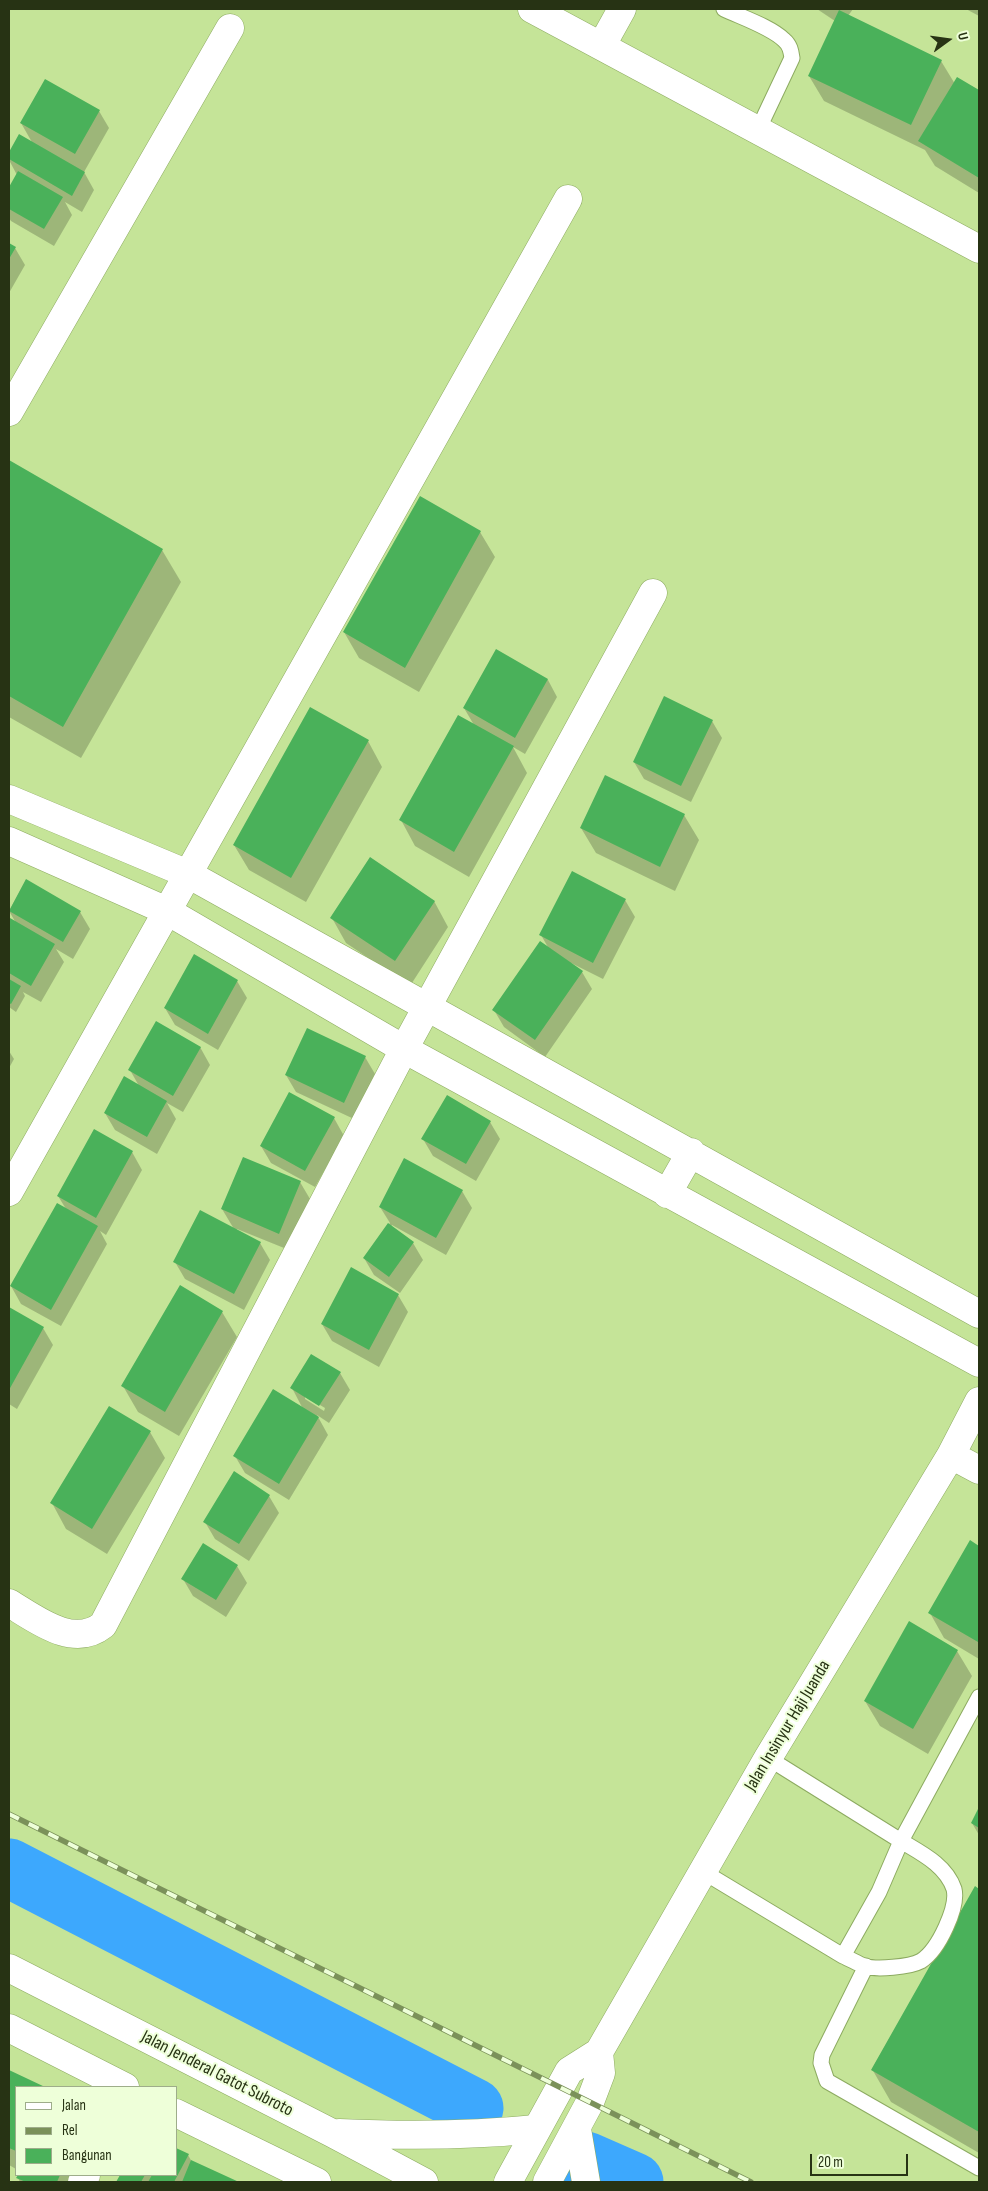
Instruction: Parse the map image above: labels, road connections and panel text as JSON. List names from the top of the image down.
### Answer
{
  "streets": {
    "street": ["Jalan Insinyur Haji Juanda", "Jalan Jenderal Gatot Subroto"]
  },
  "legend": ["Jalan", "Rel", "Bangunan"],
  "scale_bar": "20 m",
  "north": "right"
}
